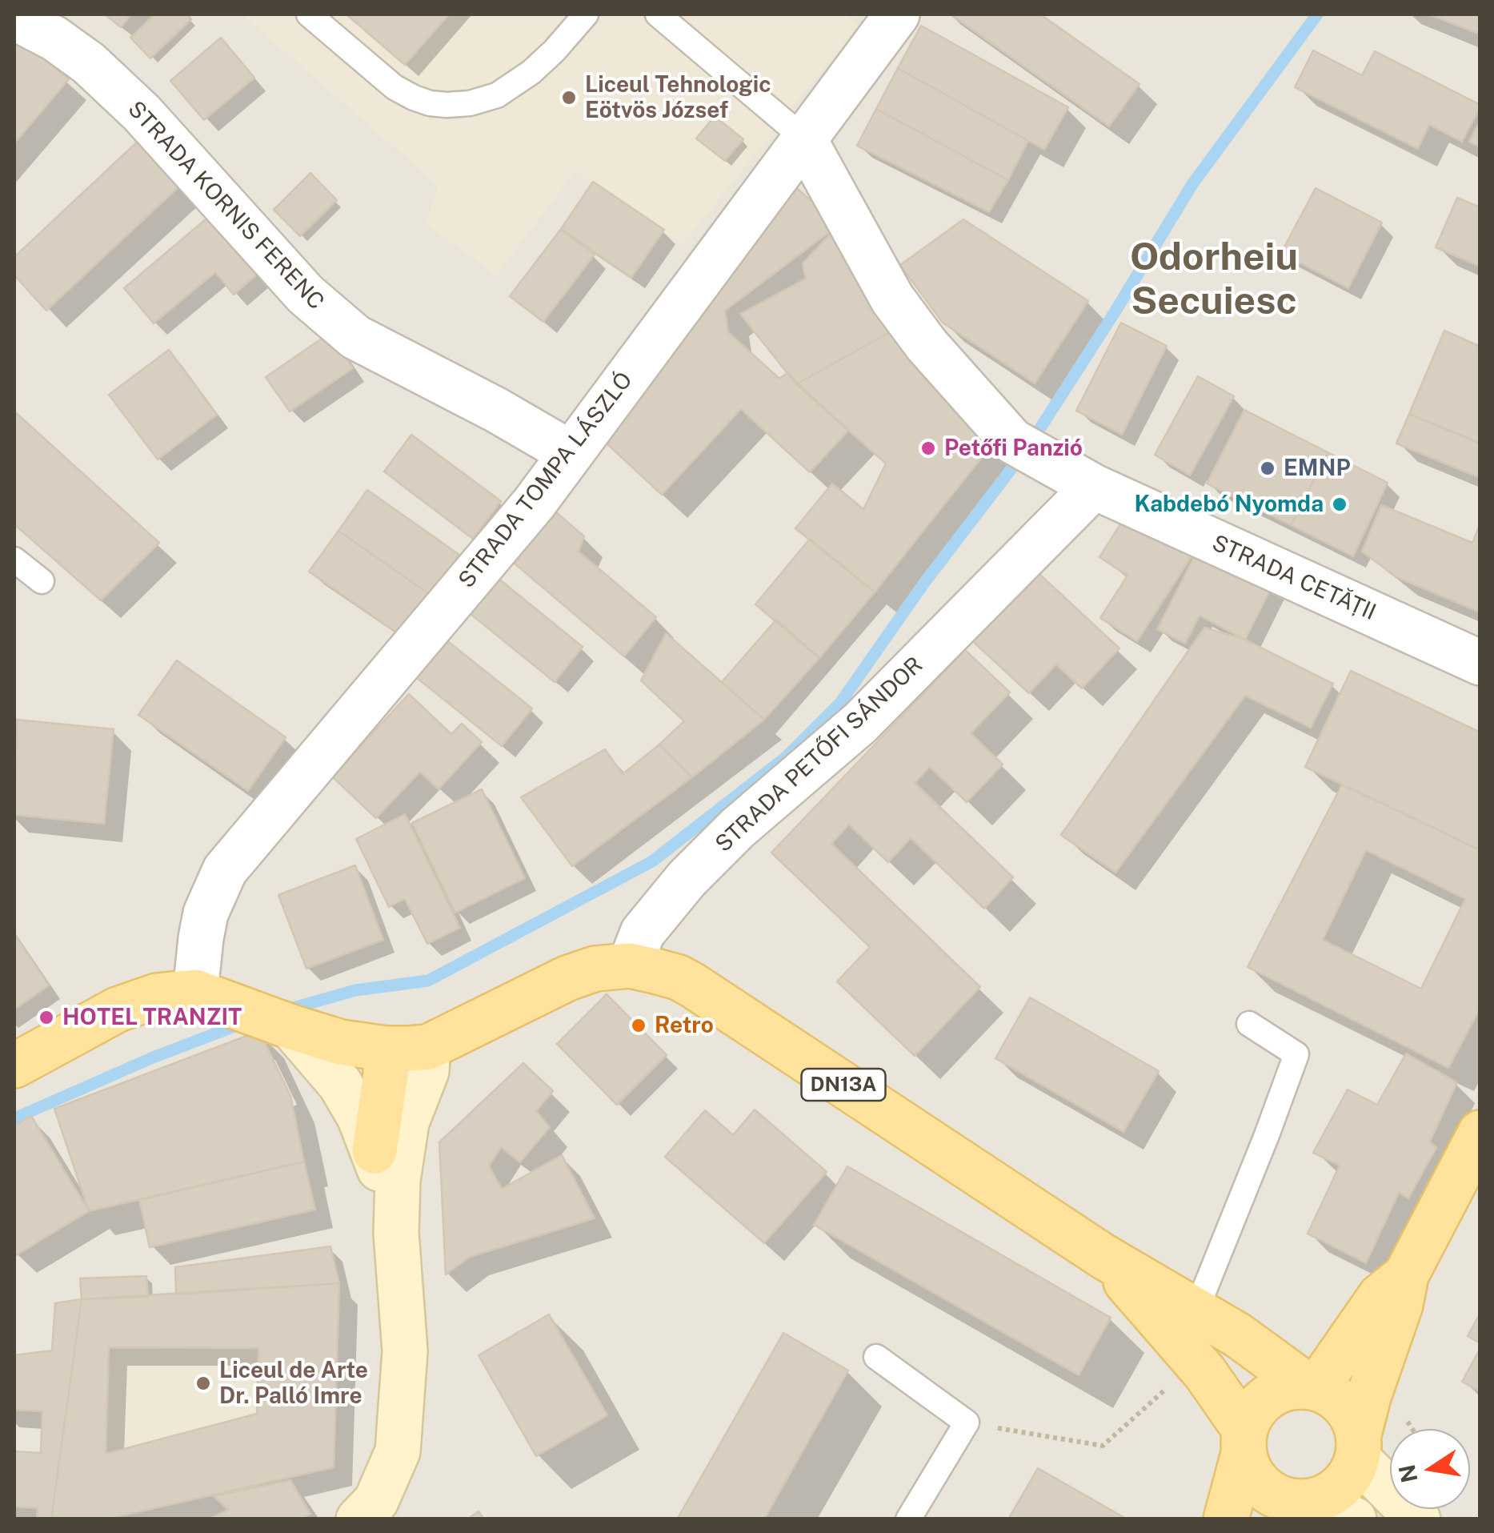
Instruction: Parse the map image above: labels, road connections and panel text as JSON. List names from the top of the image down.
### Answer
{
  "streets": {
    "main road": ["DN13A"],
    "street": [
      "STRADA KORNIS FERENC",
      "STRADA TOMPA LÁSZLÓ",
      "STRADA CETĂȚII",
      "STRADA PETŐFI SÁNDOR"
    ]
  },
  "crossings": [
    ["STRADA KORNIS FERENC", "STRADA TOMPA LÁSZLÓ"],
    ["STRADA TOMPA LÁSZLÓ", "STRADA CETĂȚII"],
    ["STRADA CETĂȚII", "STRADA PETŐFI SÁNDOR"],
    ["STRADA PETŐFI SÁNDOR", "DN13A"]
  ],
  "districts": ["Odorheiu Secuiesc"],
  "places": [
    "Liceul Tehnologic Eötvös József",
    "Petőfi Panzió",
    "EMNP",
    "Kabdebó Nyomda",
    "HOTEL TRANZIT",
    "Retro",
    "Liceul de Arte Dr. Palló Imre"
  ],
  "north": "left"
}
